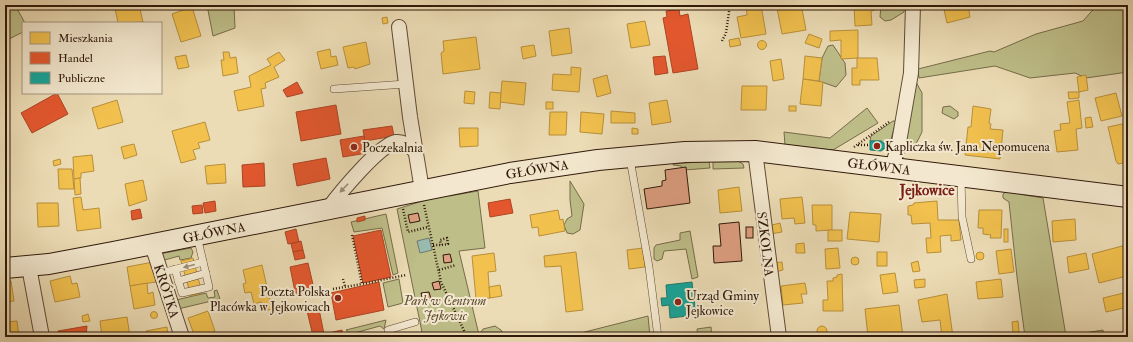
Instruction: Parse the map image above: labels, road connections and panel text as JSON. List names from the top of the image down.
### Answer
{
  "streets": {
    "street": ["GŁÓWNA", "SZKOLNA", "KRÓTKA"]
  },
  "crossings": [
    ["GŁÓWNA", "SZKOLNA"],
    ["GŁÓWNA", "KRÓTKA"]
  ],
  "districts": ["Jejkowice"],
  "parks": ["Park w Centrum Jejkowic"],
  "places": [
    "Kapliczka św. Jana Nepomucena",
    "Poczekalnia",
    "Poczta Polska Placówka w Jejkowicach",
    "Urząd Gminy Jejkowice"
  ],
  "legend": ["Mieszkania", "Handel", "Publiczne"]
}
